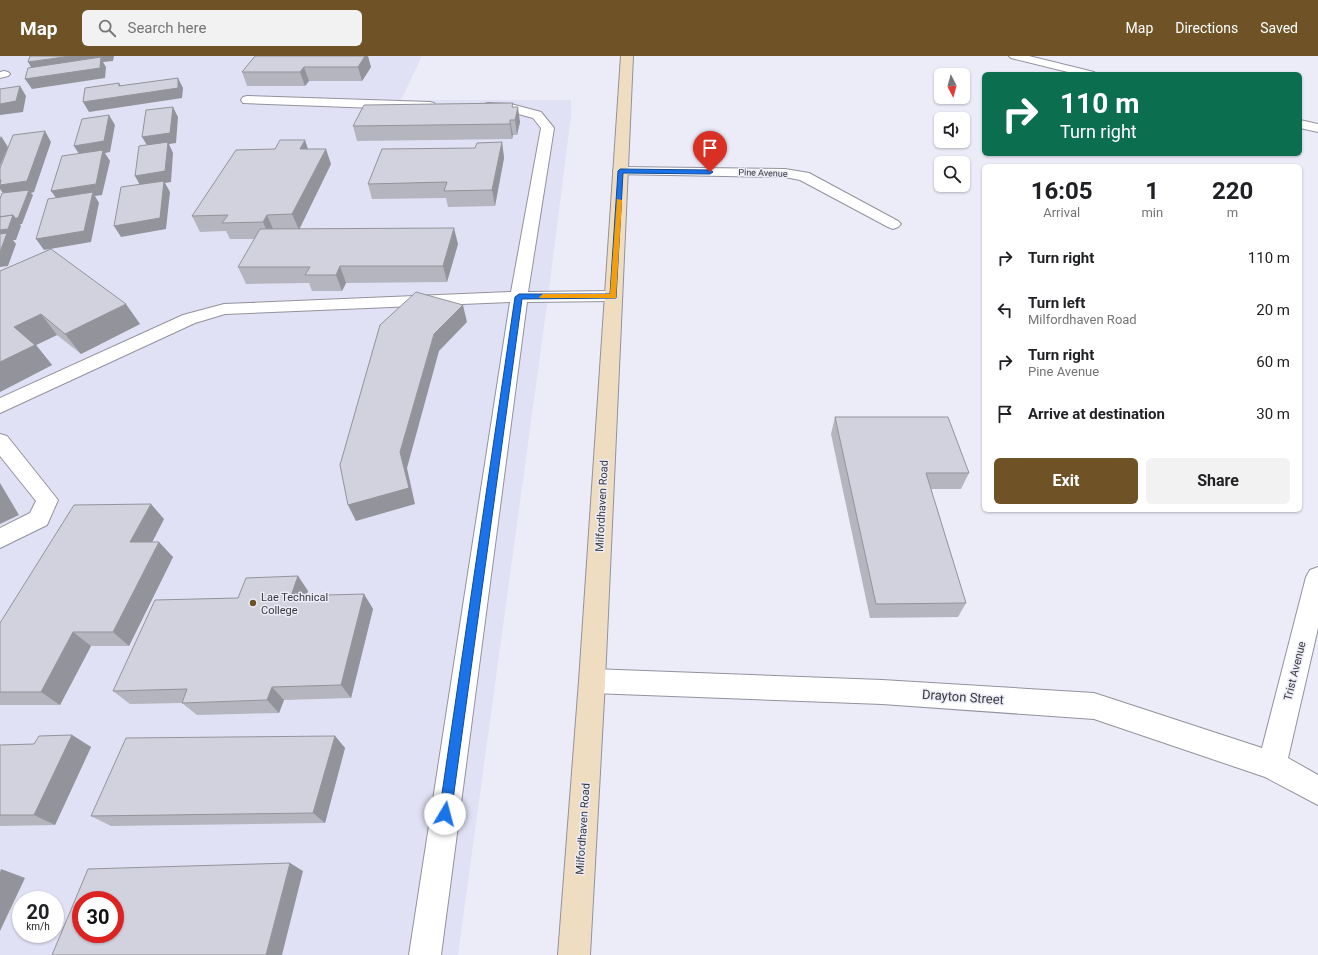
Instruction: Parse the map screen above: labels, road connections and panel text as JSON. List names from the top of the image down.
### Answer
{
  "streets": {
    "main road": ["Milfordhaven Road"],
    "street": ["Pine Avenue", "Trist Avenue", "Drayton Street"]
  },
  "crossings": [
    ["Pine Avenue", "Milfordhaven Road"],
    ["Milfordhaven Road", "Drayton Street"],
    ["Trist Avenue", "Drayton Street"]
  ],
  "places": ["Lae Technical College"],
  "north": "bottom",
  "page": {
    "header": "Map",
    "search": "Search here",
    "nav": ["Map", "Directions", "Saved"],
    "turn": ["110 m", "Turn right"],
    "eta": [
      "16:05",
      "Arrival",
      "1",
      "min",
      "220",
      "m"
    ],
    "list": [
      {
        "name": "Turn right",
        "value": "110 m"
      },
      {
        "name": "Turn left",
        "note": "Milfordhaven Road",
        "value": "20 m"
      },
      {
        "name": "Turn right",
        "note": "Pine Avenue",
        "value": "60 m"
      },
      {
        "name": "Arrive at destination",
        "value": "30 m"
      }
    ],
    "buttons": ["Exit", "Share"],
    "speed": "20 km/h",
    "limit": "30"
  }
}
